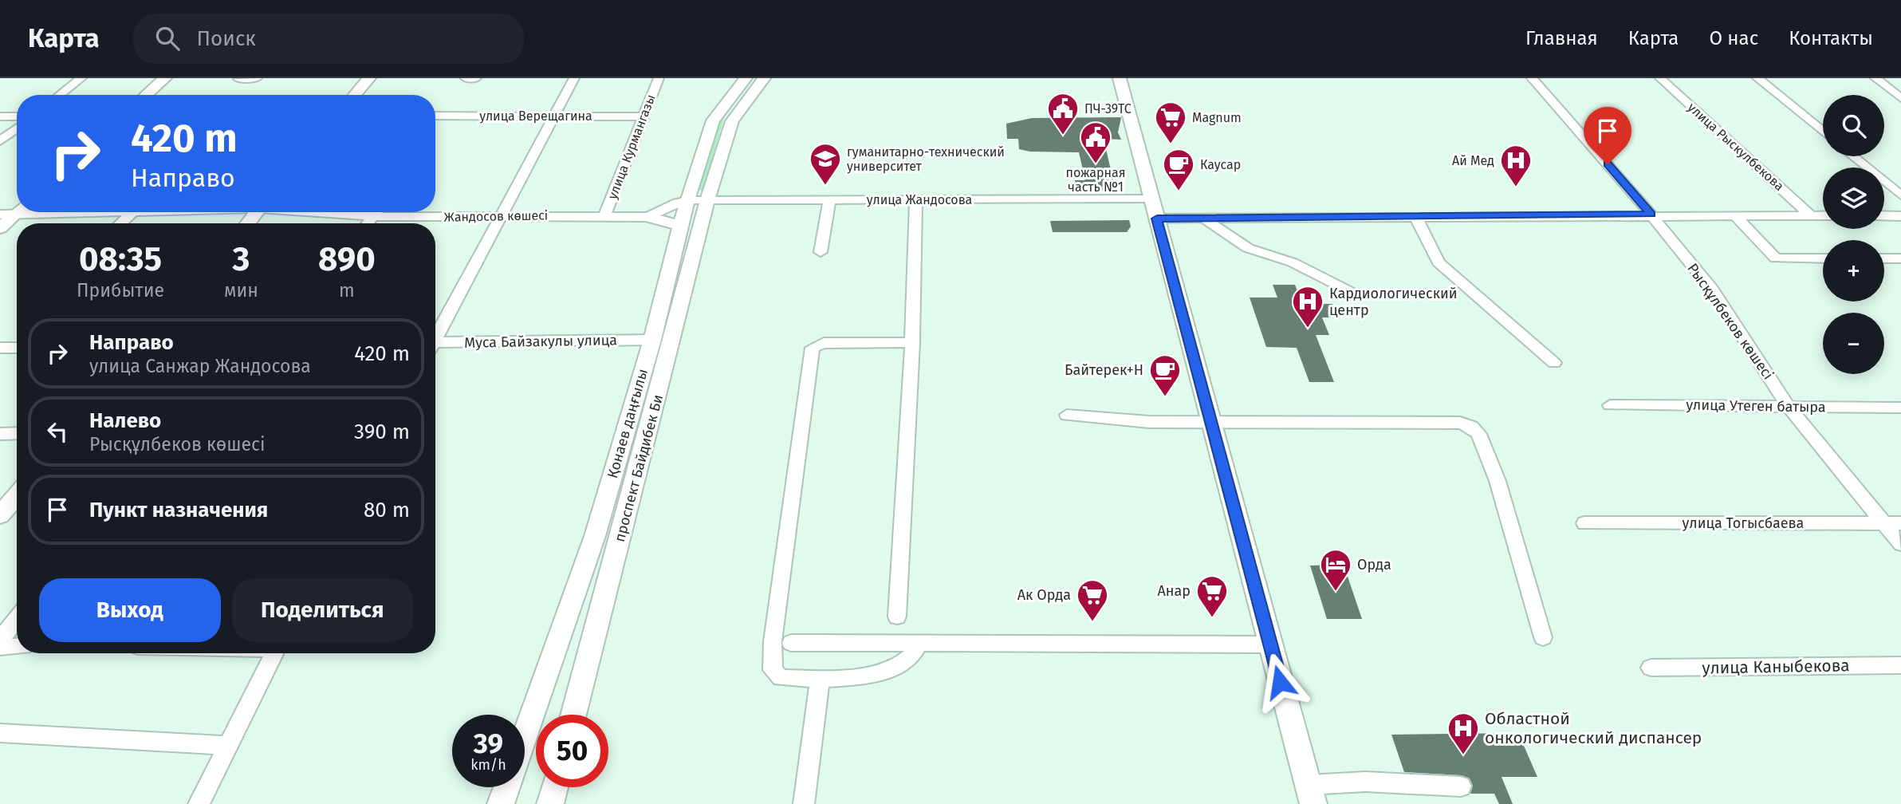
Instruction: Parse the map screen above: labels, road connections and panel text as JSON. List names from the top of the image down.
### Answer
{
  "streets": {
    "main road": ["Қонаев даңғылы", "проспект Байдибек Би"],
    "street": [
      "улица Верещагина",
      "улица Курмангазы",
      "улица Рыскулбекова",
      "улица Жандосова",
      "Жандосов көшесі",
      "Рысқұлбеков көшесі",
      "Муса Байзакулы улица",
      "улица Утеген батыра",
      "улица Тогысбаева",
      "улица Каныбекова"
    ]
  },
  "crossings": [
    ["улица Верещагина", "улица Курмангазы"],
    ["улица Курмангазы", "Жандосов көшесі"],
    ["улица Жандосова", "Жандосов көшесі"],
    ["улица Жандосова", "Қонаев даңғылы"],
    ["улица Жандосова", "проспект Байдибек Би"],
    ["Жандосов көшесі", "Қонаев даңғылы"],
    ["Жандосов көшесі", "проспект Байдибек Би"],
    ["Рысқұлбеков көшесі", "улица Утеген батыра"],
    ["Рысқұлбеков көшесі", "улица Тогысбаева"],
    ["Муса Байзакулы улица", "Қонаев даңғылы"],
    ["Қонаев даңғылы", "проспект Байдибек Би"]
  ],
  "places": {
    "public building": ["ПЧ-39ТС", "пожарная часть №1"],
    "supermarket": ["Magnum", "Анар", "Ак Орда"],
    "school or university": ["гуманитарно-технический университет"],
    "hospital": ["Ай Мед", "Кардиологический центр", "Областной онкологический диспансер"],
    "cafe": ["Каусар", "Байтерек+Н"],
    "hotel": ["Орда"]
  },
  "page": {
    "header": "Карта",
    "search": "Поиск",
    "nav": [
      "Главная",
      "Карта",
      "О нас",
      "Контакты"
    ],
    "map_buttons": ["+", "−"],
    "turn": ["420 m", "Направо"],
    "eta": [
      "08:35",
      "Прибытие",
      "3",
      "мин",
      "890",
      "m"
    ],
    "list": [
      {
        "name": "Направо",
        "note": "улица Санжар Жандосова",
        "value": "420 m"
      },
      {
        "name": "Налево",
        "note": "Рысқұлбеков көшесі",
        "value": "390 m"
      },
      {
        "name": "Пункт назначения",
        "value": "80 m"
      }
    ],
    "buttons": ["Выход", "Поделиться"],
    "speed": "39 km/h",
    "limit": "50"
  }
}
